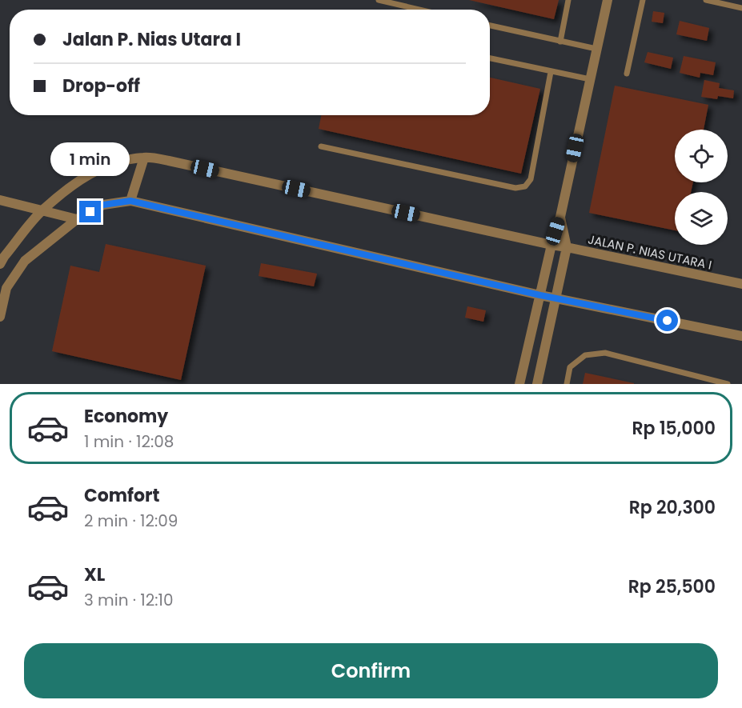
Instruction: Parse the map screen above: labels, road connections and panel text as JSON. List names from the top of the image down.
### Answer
{
  "streets": {
    "street": ["JALAN P. NIAS UTARA I"]
  },
  "page": {
    "banner": ["Jalan P. Nias Utara I", "Drop-off"],
    "bubble": "1 min",
    "list": [
      {
        "name": "Economy",
        "note": "1 min · 12:08",
        "value": "Rp 15,000"
      },
      {
        "name": "Comfort",
        "note": "2 min · 12:09",
        "value": "Rp 20,300"
      },
      {
        "name": "XL",
        "note": "3 min · 12:10",
        "value": "Rp 25,500"
      }
    ],
    "buttons": "Confirm"
  }
}
